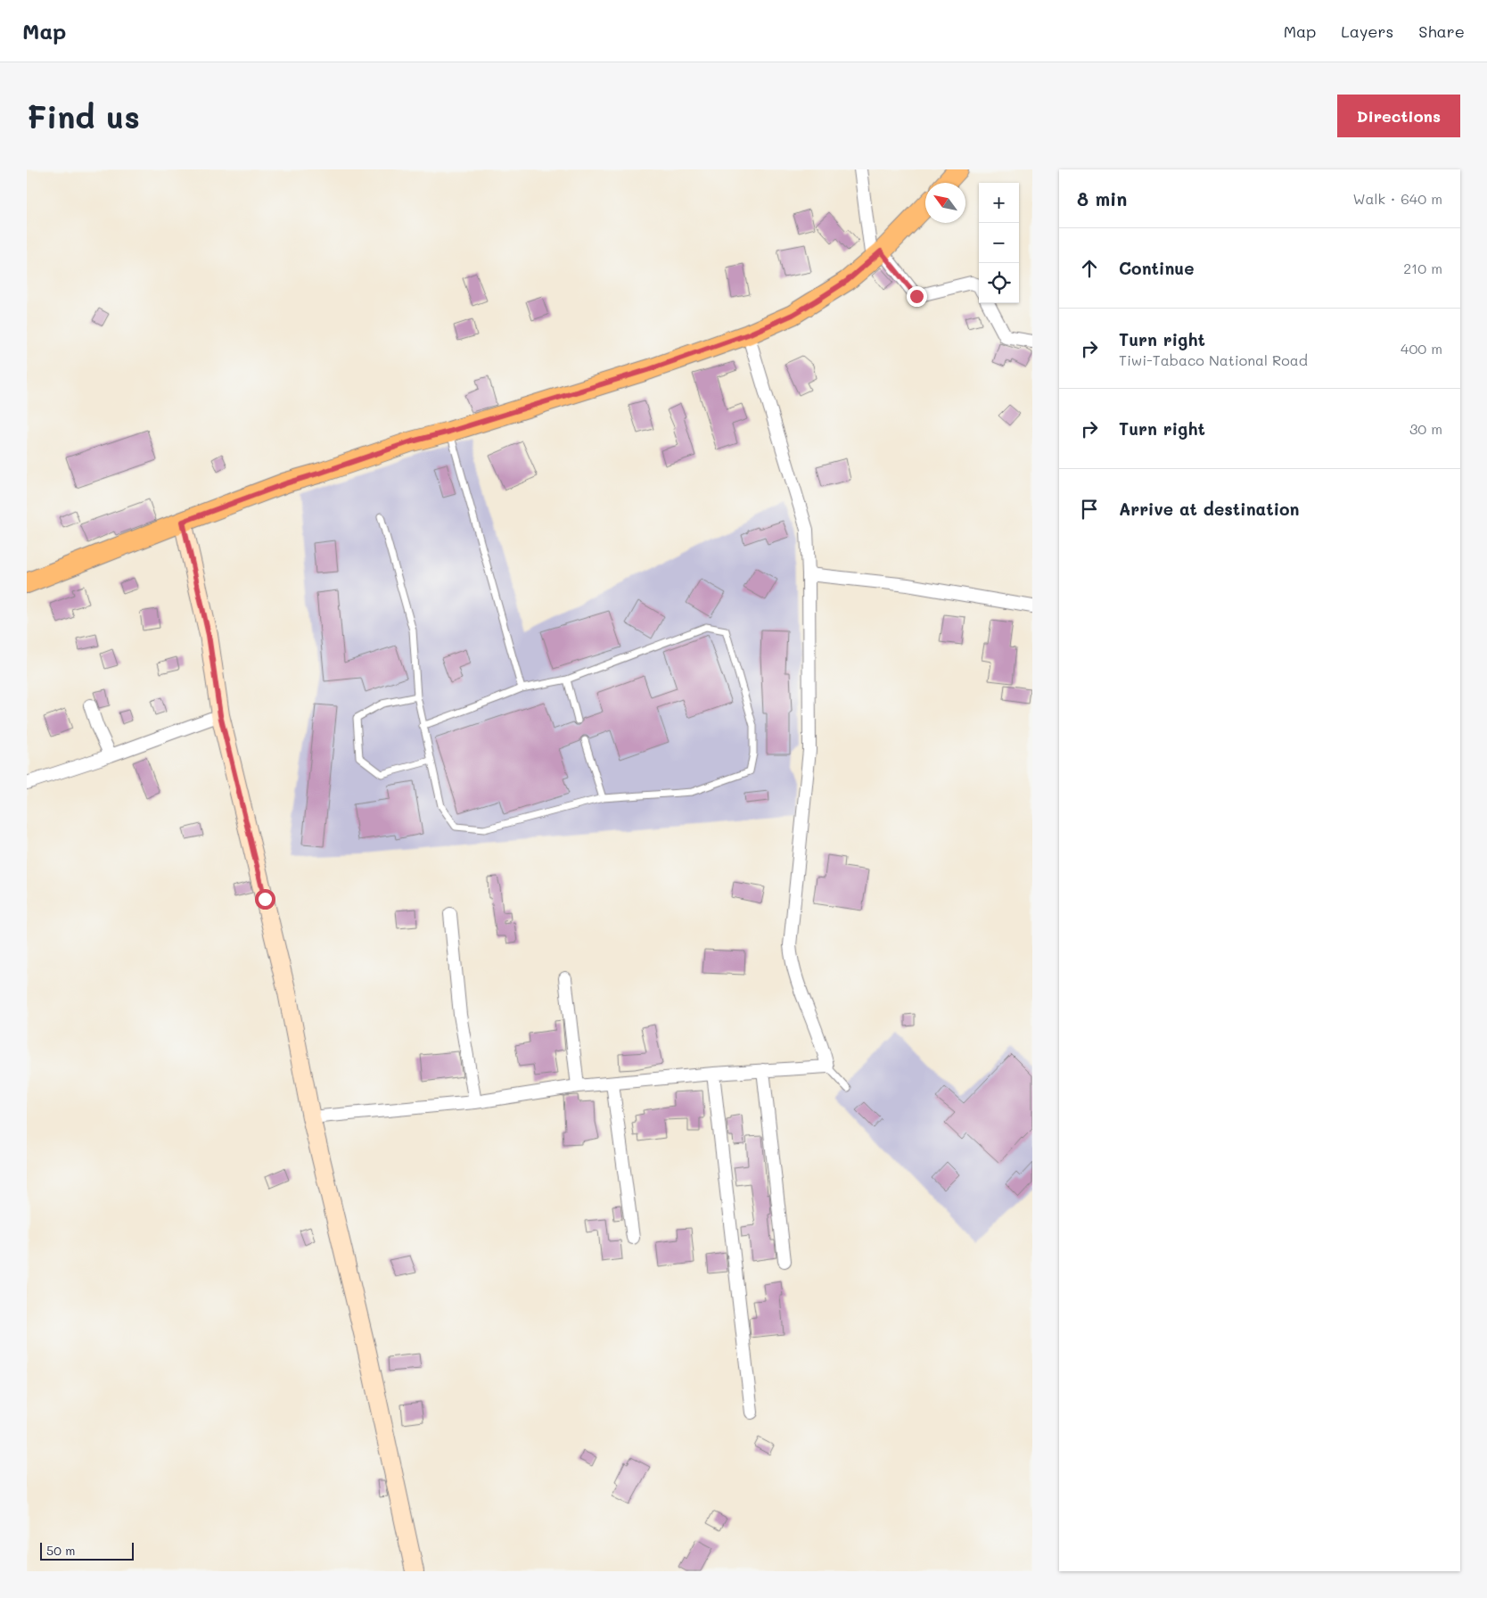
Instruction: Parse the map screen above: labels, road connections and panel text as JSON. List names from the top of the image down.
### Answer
{
  "scale_bar": "50 m",
  "north": "top left",
  "page": {
    "header": "Map",
    "nav": ["Map", "Layers", "Share"],
    "buttons": "Directions",
    "title": "Find us",
    "heading": ["8 min", "Walk · 640 m"],
    "map_buttons": ["+", "−"],
    "list": [
      ["Continue", "210 m"],
      ["Turn right", "Tiwi-Tabaco National Road", "400 m"],
      ["Turn right", "30 m"],
      "Arrive at destination"
    ],
    "scale": "50 m"
  }
}
